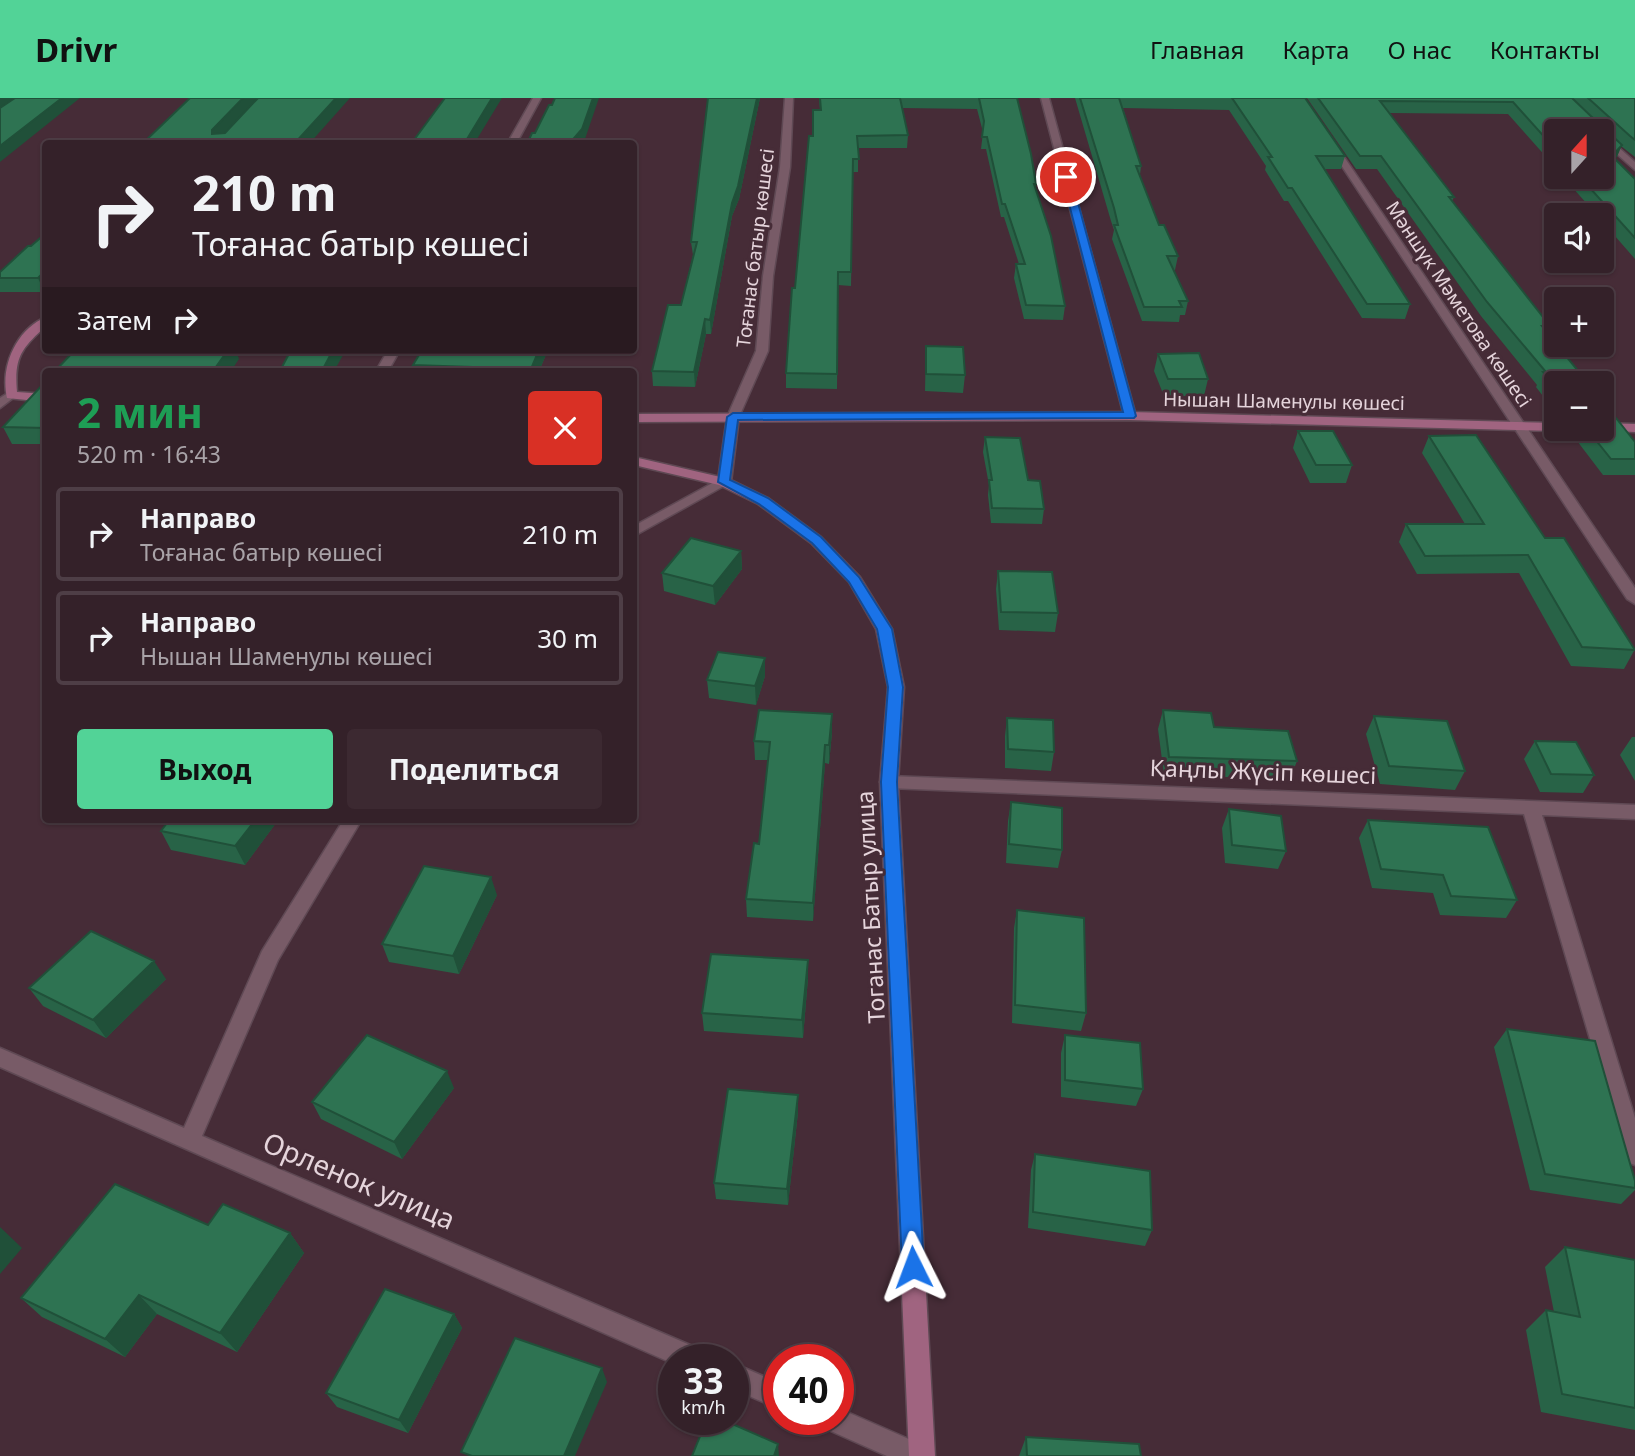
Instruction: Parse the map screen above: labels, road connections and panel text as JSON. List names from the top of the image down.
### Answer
{
  "streets": {
    "street": [
      "Тоғанас батыр көшесі",
      "Мәншүк Мәметова көшесі",
      "Нышан Шаменулы көшесі",
      "Қаңлы Жүсіп көшесі",
      "Тоганас Батыр улица",
      "Орленок улица"
    ]
  },
  "crossings": [
    ["Тоғанас батыр көшесі", "Нышан Шаменулы көшесі"],
    ["Тоғанас батыр көшесі", "Тоганас Батыр улица"],
    ["Мәншүк Мәметова көшесі", "Нышан Шаменулы көшесі"],
    ["Қаңлы Жүсіп көшесі", "Тоганас Батыр улица"]
  ],
  "north": "top",
  "page": {
    "header": "Drivr",
    "nav": [
      "Главная",
      "Карта",
      "О нас",
      "Контакты"
    ],
    "map_buttons": ["+", "−"],
    "turn": ["210 m", "Тоғанас батыр көшесі"],
    "then": "Затем",
    "heading": ["2 мин", "520 m · 16:43"],
    "list": [
      {
        "name": "Направо",
        "note": "Тоғанас батыр көшесі",
        "value": "210 m"
      },
      {
        "name": "Направо",
        "note": "Нышан Шаменулы көшесі",
        "value": "30 m"
      }
    ],
    "buttons": ["Выход", "Поделиться"],
    "speed": "33 km/h",
    "limit": "40"
  }
}
